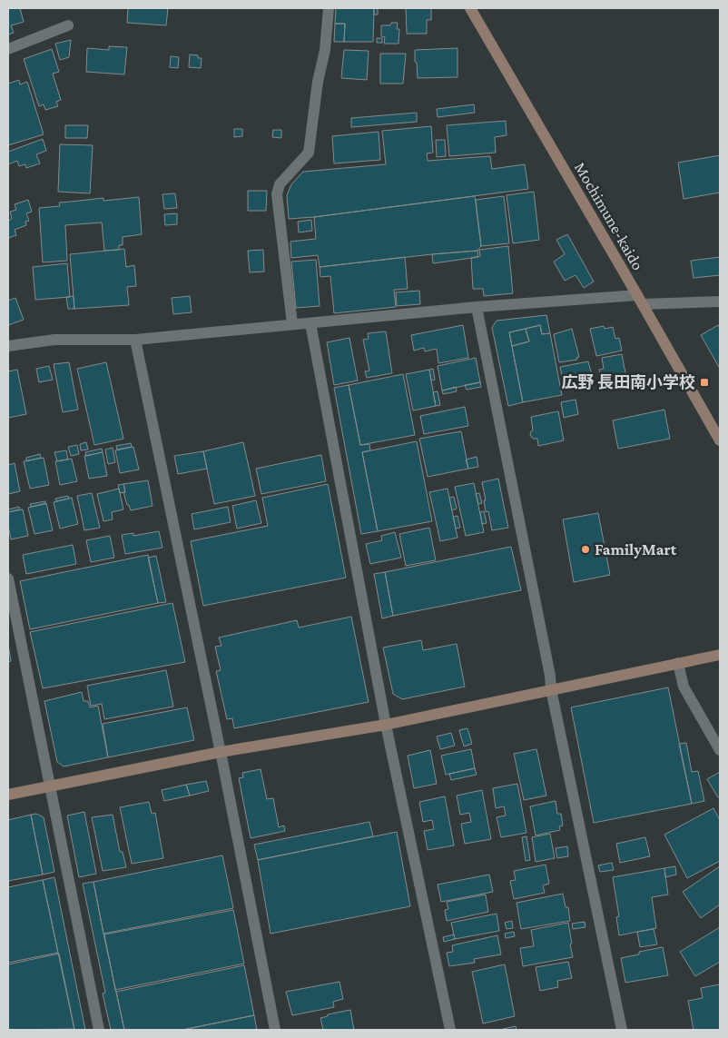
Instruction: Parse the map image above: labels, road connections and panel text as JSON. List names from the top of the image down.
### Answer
{
  "streets": {
    "street": ["Mochimune-kaido"]
  },
  "places": {
    "transit": ["広野 長田南小学校"],
    "other": ["FamilyMart"]
  }
}
